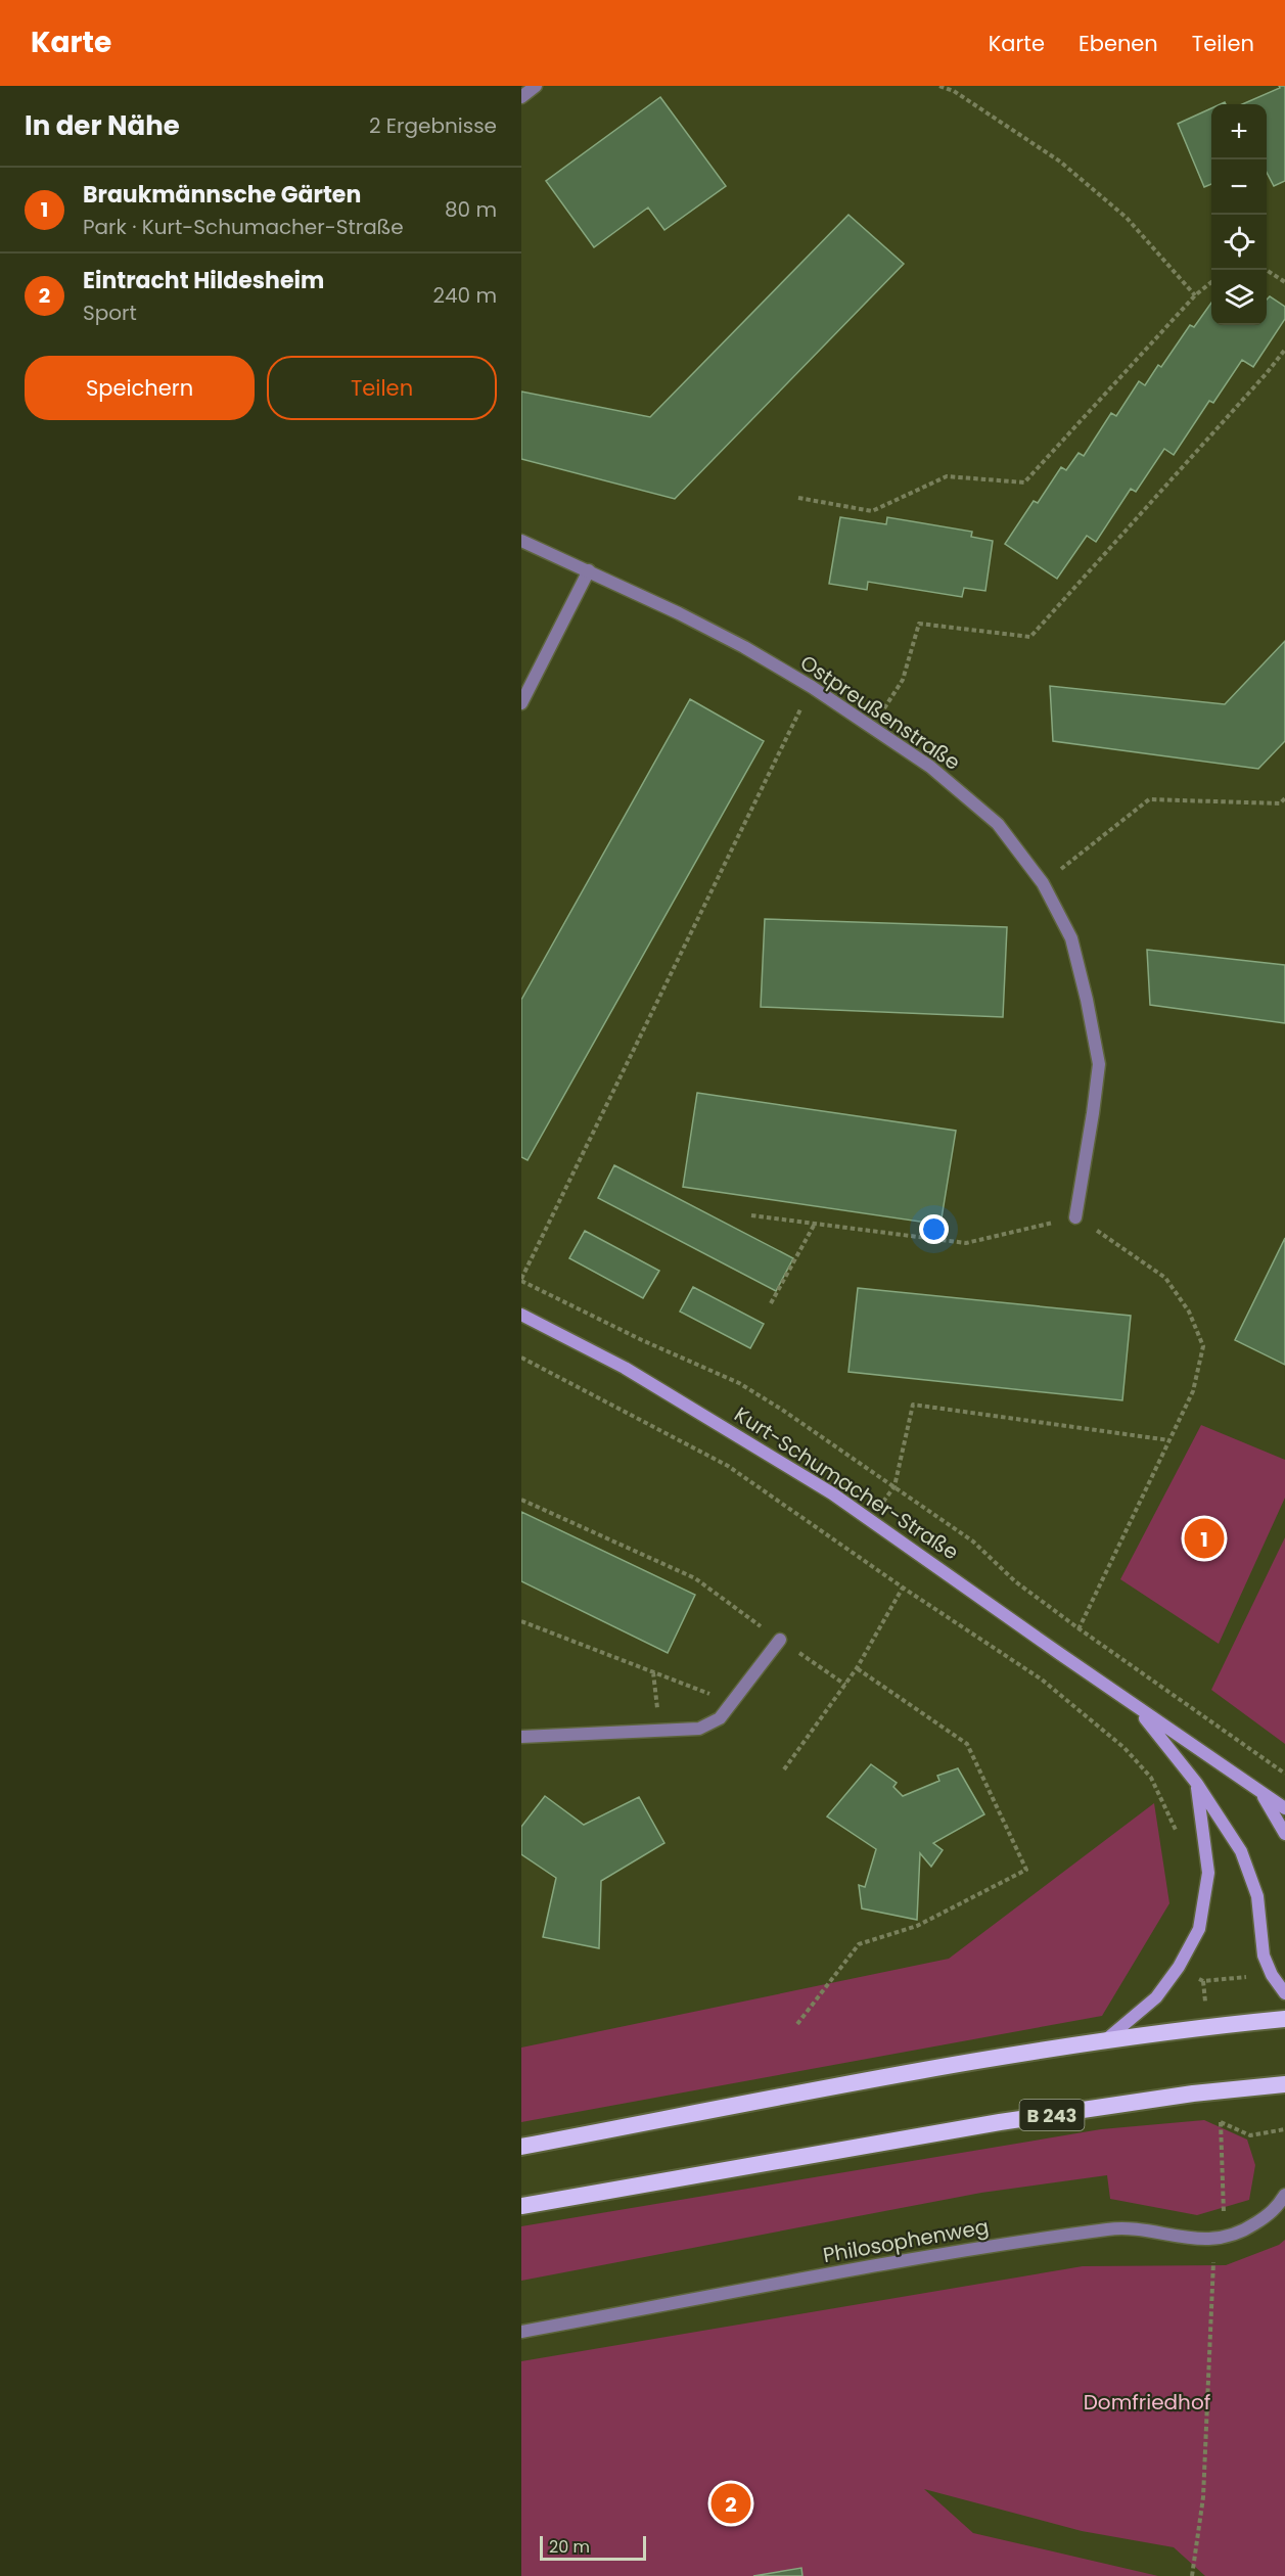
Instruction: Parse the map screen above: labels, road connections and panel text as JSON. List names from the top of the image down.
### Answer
{
  "streets": {
    "highway": ["B 243"],
    "main road": ["Kurt-Schumacher-Straße"],
    "street": ["Ostpreußenstraße", "Philosophenweg"]
  },
  "parks": ["Domfriedhof"],
  "scale_bar": "20 m",
  "page": {
    "header": "Karte",
    "nav": ["Karte", "Ebenen", "Teilen"],
    "heading": ["In der Nähe", "2 Ergebnisse"],
    "map_buttons": ["+", "−"],
    "list": [
      {
        "mark": "1",
        "name": "Braukmännsche Gärten",
        "note": "Park · Kurt-Schumacher-Straße",
        "value": "80 m"
      },
      {
        "mark": "2",
        "name": "Eintracht Hildesheim",
        "note": "Sport",
        "value": "240 m"
      }
    ],
    "buttons": ["Speichern", "Teilen"],
    "pins": ["1", "2"],
    "scale": "20 m"
  }
}
